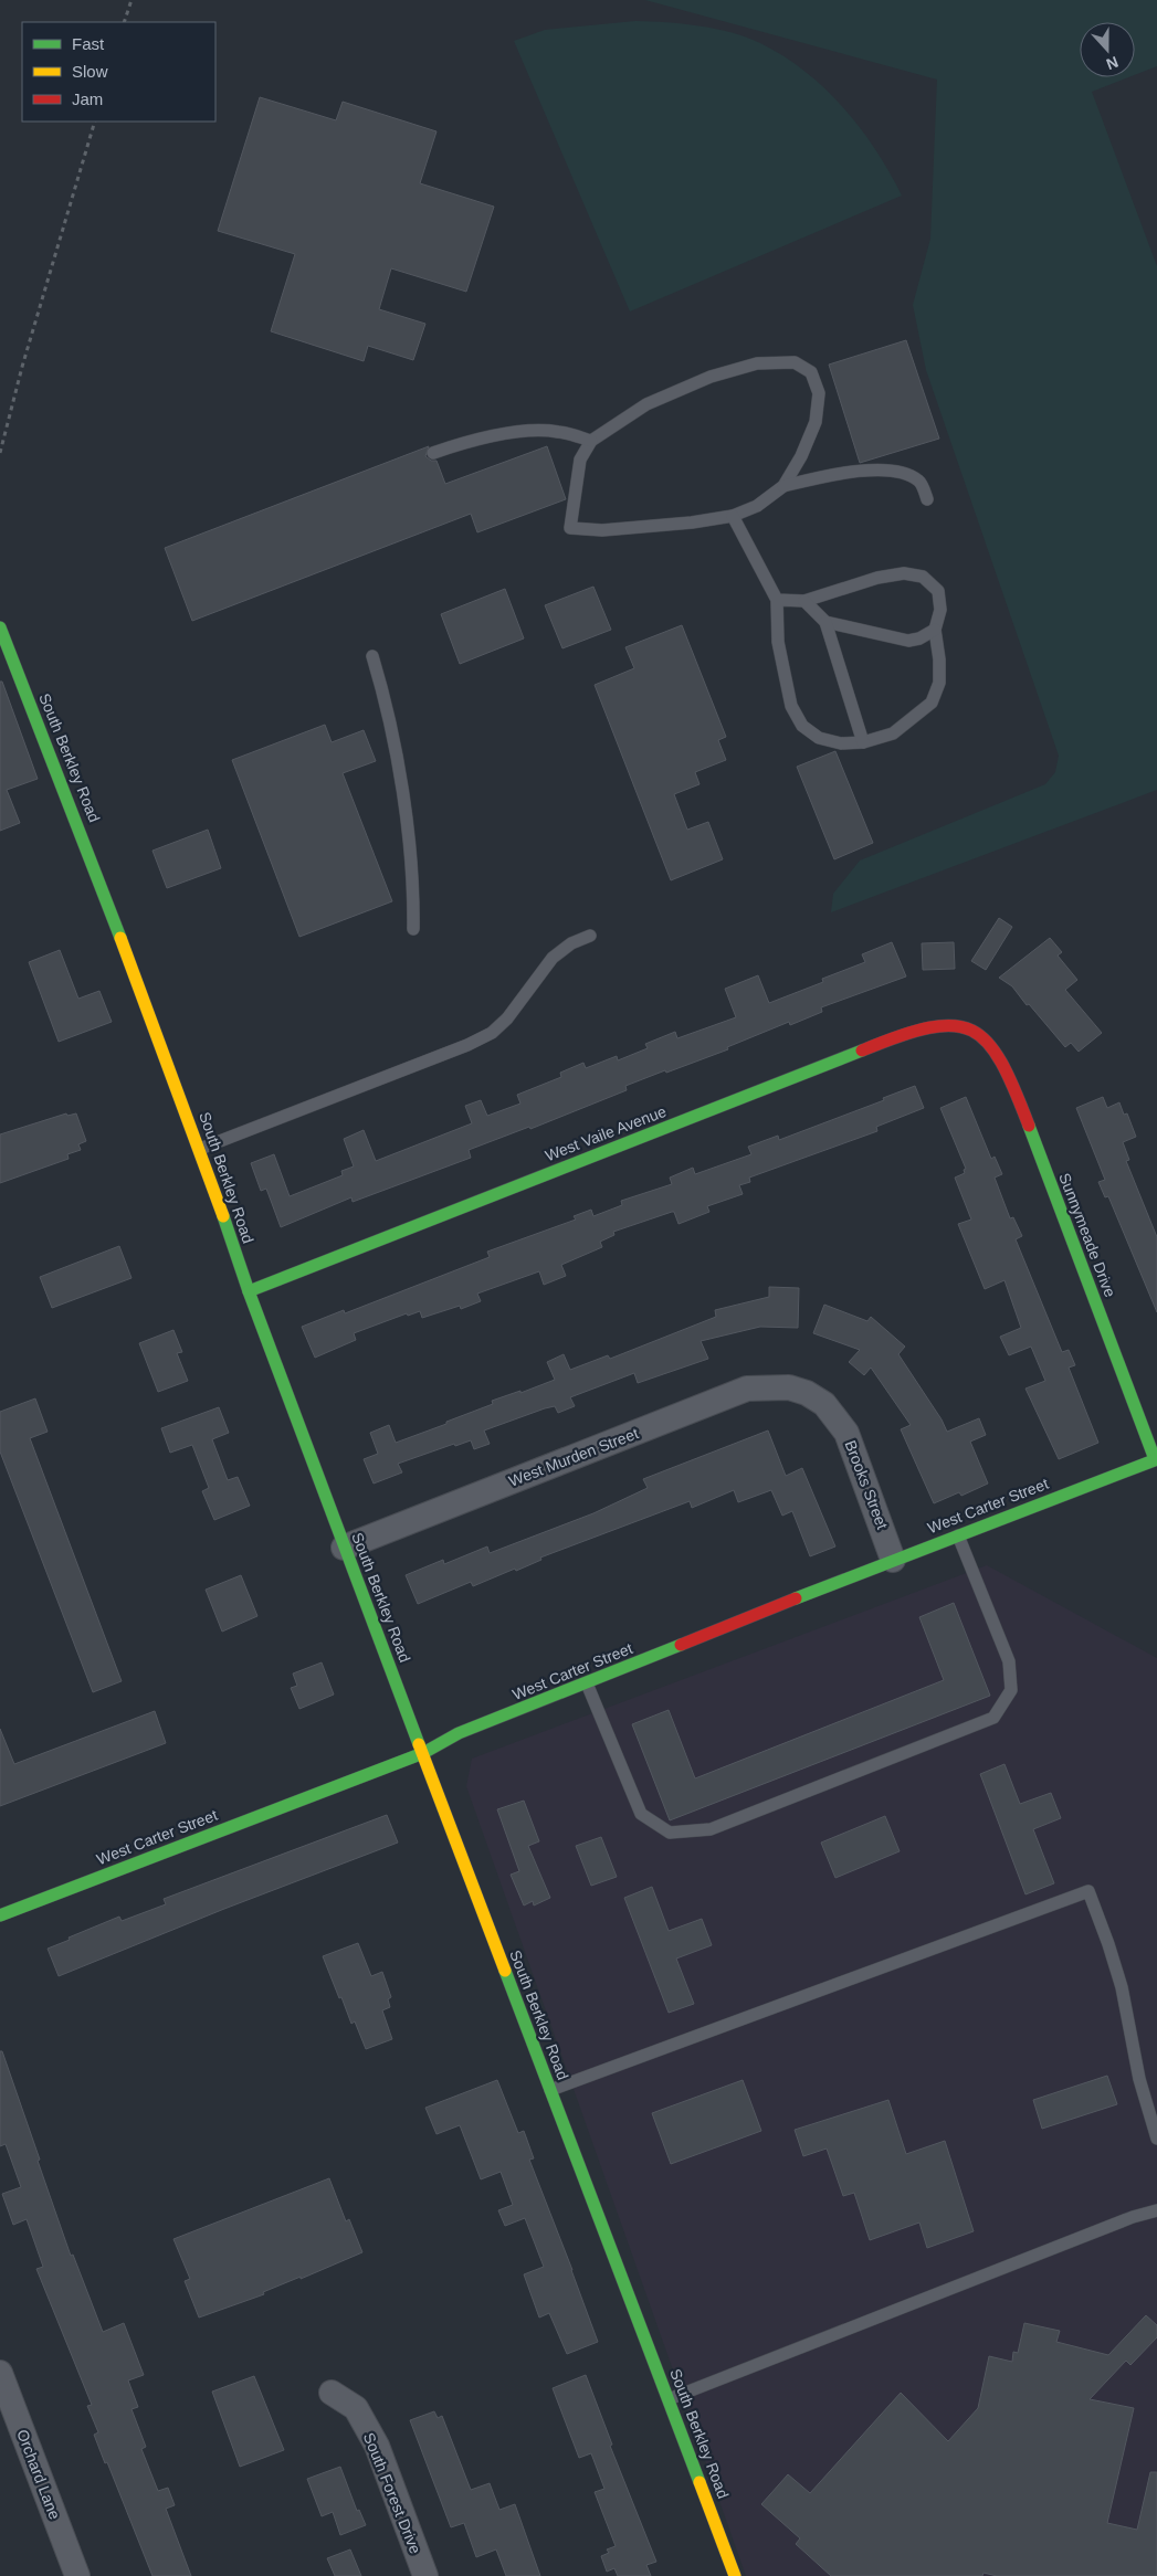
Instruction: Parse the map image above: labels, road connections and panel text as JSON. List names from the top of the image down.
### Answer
{
  "streets": {
    "street": [
      "South Berkley Road",
      "West Vaile Avenue",
      "Sunnymeade Drive",
      "West Murden Street",
      "Brooks Street",
      "West Carter Street",
      "Orchard Lane",
      "South Forest Drive"
    ]
  },
  "crossings": [
    ["South Berkley Road", "West Vaile Avenue"],
    ["South Berkley Road", "West Murden Street"],
    ["South Berkley Road", "West Carter Street"],
    ["West Vaile Avenue", "Sunnymeade Drive"],
    ["Sunnymeade Drive", "West Carter Street"],
    ["West Murden Street", "Brooks Street"],
    ["Brooks Street", "West Carter Street"]
  ],
  "legend": ["Fast", "Slow", "Jam"],
  "north": "bottom"
}
